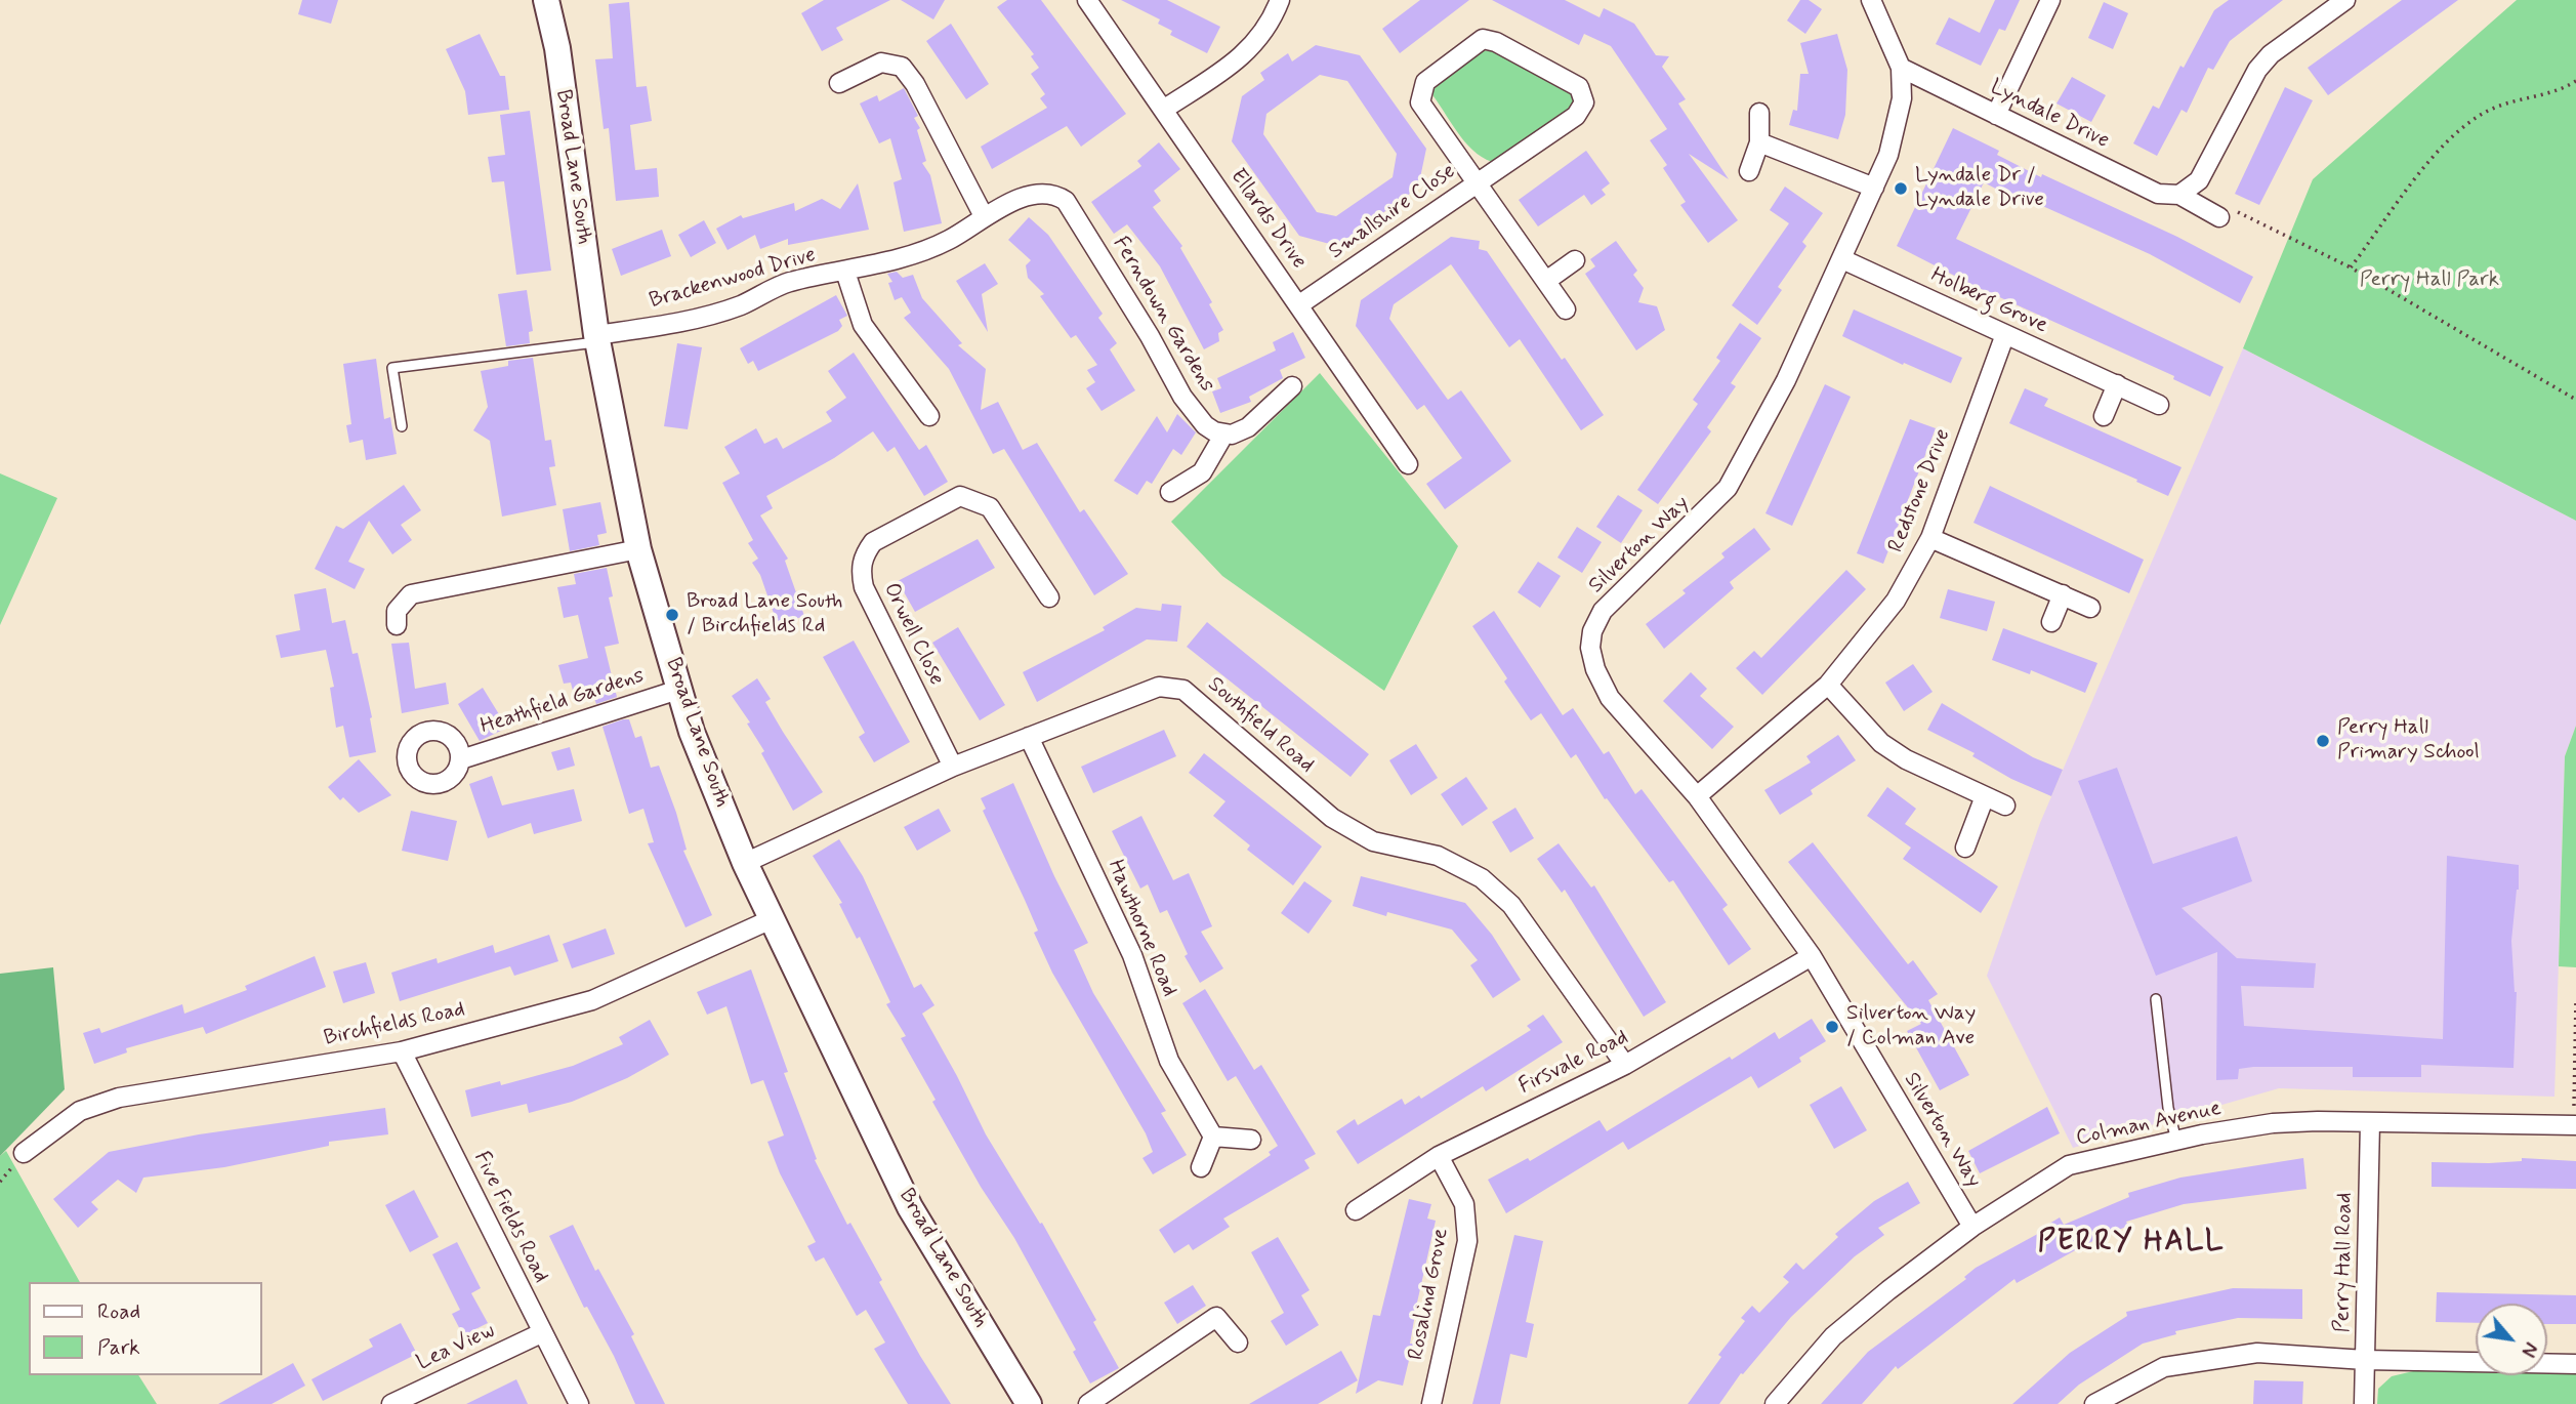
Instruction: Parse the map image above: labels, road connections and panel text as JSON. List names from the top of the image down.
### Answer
{
  "streets": {
    "street": [
      "Lyndale Drive",
      "Broad Lane South",
      "Smallshire Close",
      "Ellards Drive",
      "Brackenwood Drive",
      "Holberg Grove",
      "Ferndown Gardens",
      "Redstone Drive",
      "Silverton Way",
      "Orwell Close",
      "Heathfield Gardens",
      "Southfield Road",
      "Hawthorne Road",
      "Birchfields Road",
      "Firsvale Road",
      "Colman Avenue",
      "Five Fields Road",
      "Perry Hall Road",
      "Rosalind Grove",
      "Lea View"
    ]
  },
  "crossings": [
    ["Lyndale Drive", "Silverton Way"],
    ["Broad Lane South", "Brackenwood Drive"],
    ["Broad Lane South", "Heathfield Gardens"],
    ["Broad Lane South", "Southfield Road"],
    ["Broad Lane South", "Birchfields Road"],
    ["Smallshire Close", "Ellards Drive"],
    ["Brackenwood Drive", "Ferndown Gardens"],
    ["Holberg Grove", "Redstone Drive"],
    ["Holberg Grove", "Silverton Way"],
    ["Redstone Drive", "Silverton Way"],
    ["Silverton Way", "Firsvale Road"],
    ["Silverton Way", "Colman Avenue"],
    ["Orwell Close", "Southfield Road"],
    ["Southfield Road", "Hawthorne Road"],
    ["Southfield Road", "Firsvale Road"],
    ["Birchfields Road", "Five Fields Road"],
    ["Firsvale Road", "Rosalind Grove"],
    ["Colman Avenue", "Perry Hall Road"],
    ["Five Fields Road", "Lea View"]
  ],
  "districts": ["PERRY HALL"],
  "parks": ["Perry Hall Park"],
  "places": [
    "Lyndale Dr / Lyndale Drive",
    "Broad Lane South / Birchfields Rd",
    "Perry Hall Primary School",
    "Silverton Way / Colman Ave"
  ],
  "legend": ["Road", "Park"],
  "north": "bottom right"
}
